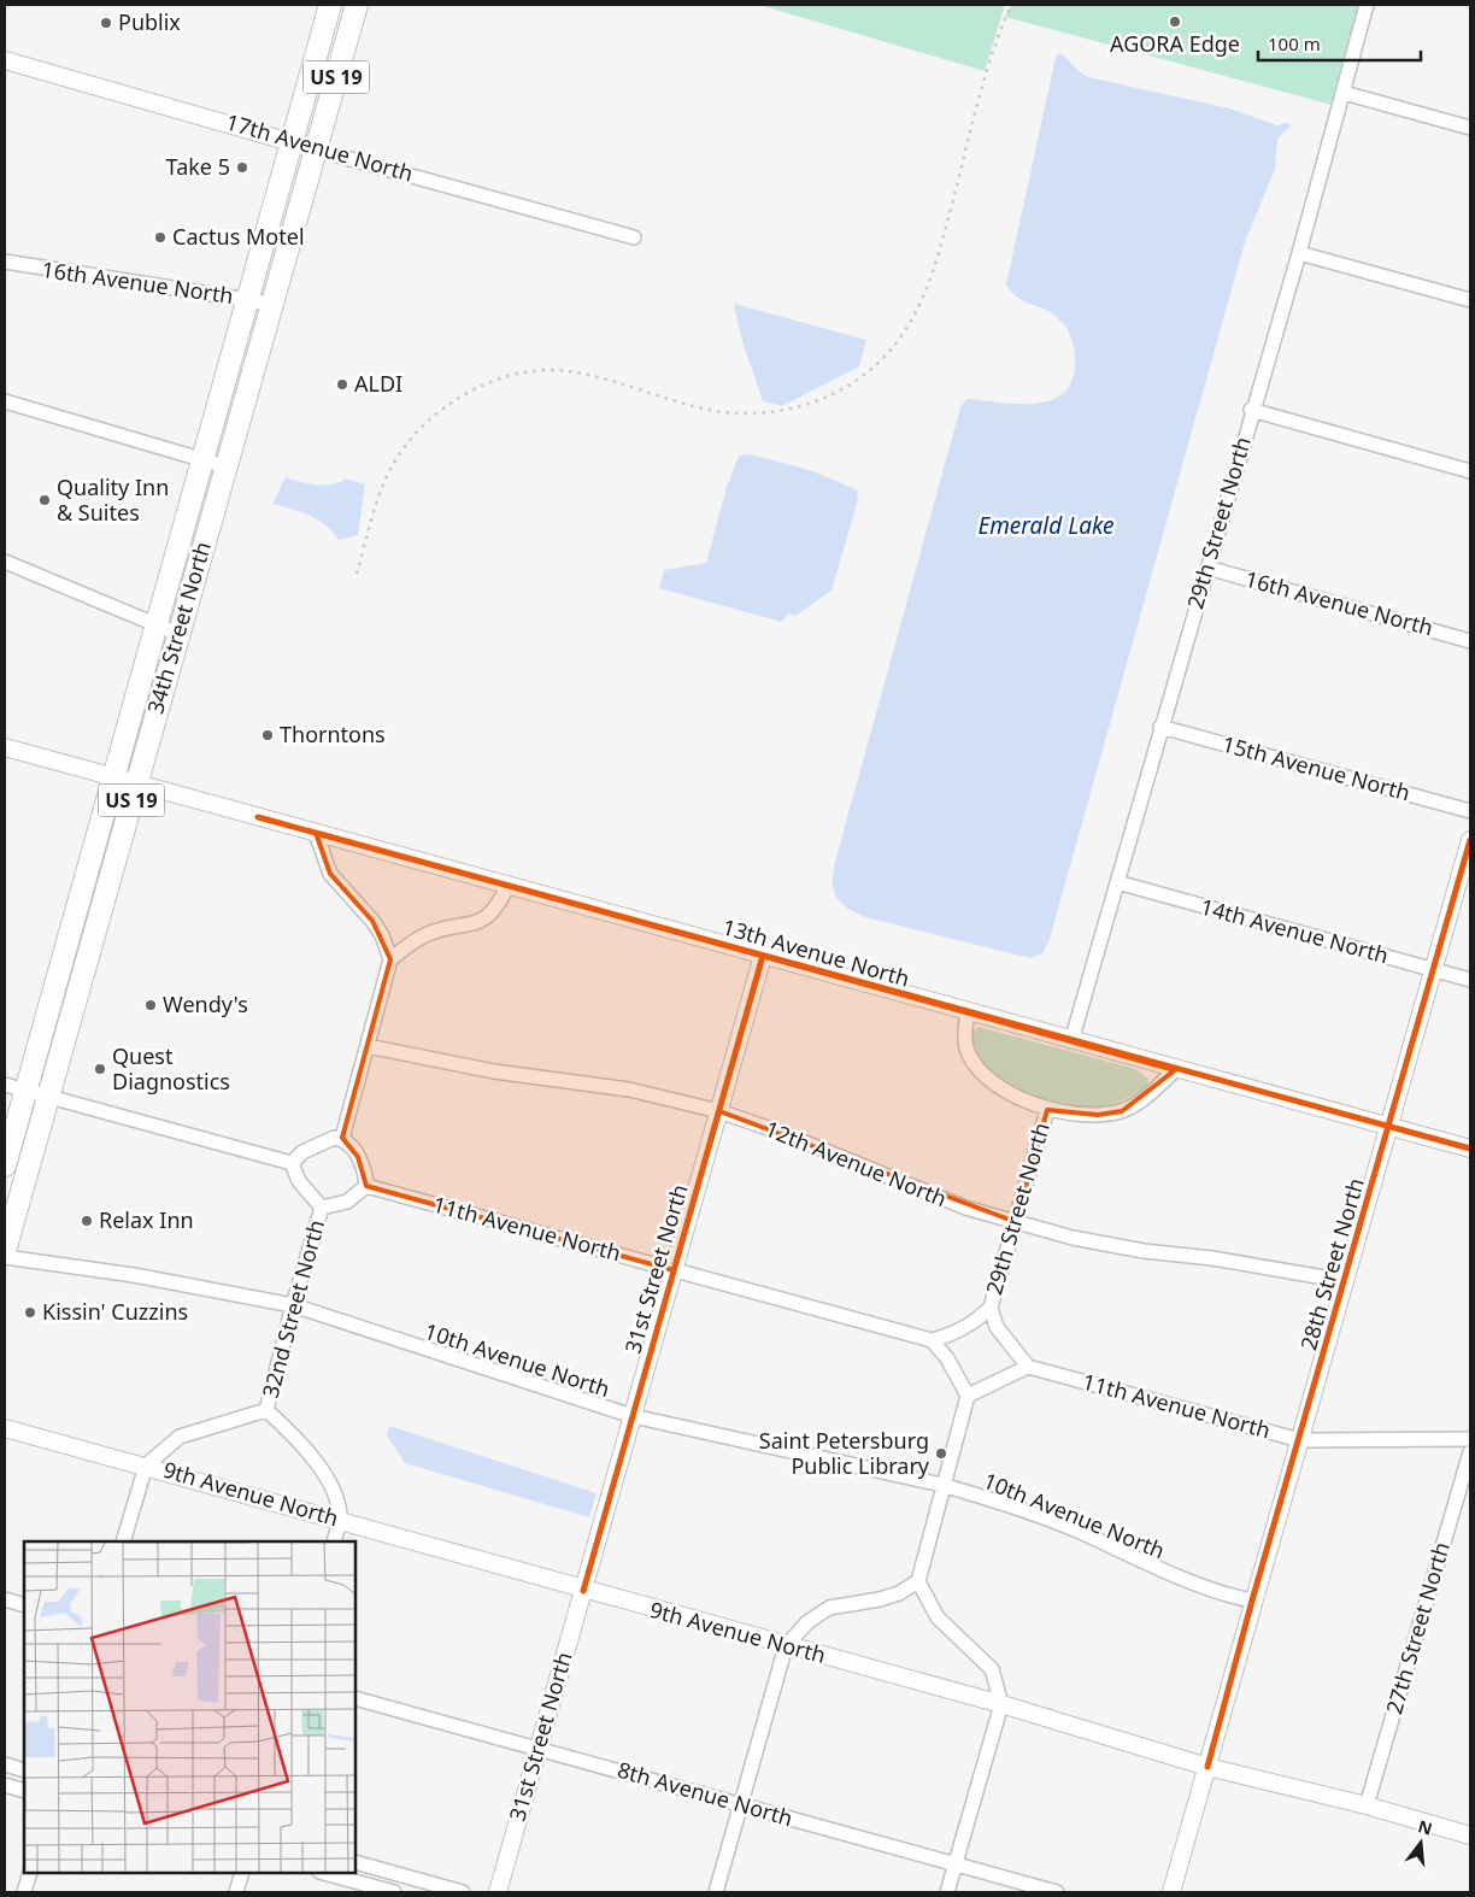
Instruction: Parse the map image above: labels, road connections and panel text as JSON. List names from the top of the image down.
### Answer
{
  "streets": {
    "highway": ["US 19", "34th Street North"],
    "street": [
      "17th Avenue North",
      "16th Avenue North",
      "29th Street North",
      "15th Avenue North",
      "14th Avenue North",
      "13th Avenue North",
      "12th Avenue North",
      "11th Avenue North",
      "28th Street North",
      "31st Street North",
      "32nd Street North",
      "10th Avenue North",
      "9th Avenue North",
      "27th Street North",
      "8th Avenue North"
    ]
  },
  "crossings": [
    ["17th Avenue North", "34th Street North"],
    ["16th Avenue North", "29th Street North"],
    ["16th Avenue North", "34th Street North"],
    ["29th Street North", "15th Avenue North"],
    ["29th Street North", "14th Avenue North"],
    ["29th Street North", "13th Avenue North"],
    ["29th Street North", "12th Avenue North"],
    ["29th Street North", "11th Avenue North"],
    ["34th Street North", "13th Avenue North"],
    ["14th Avenue North", "28th Street North"],
    ["13th Avenue North", "28th Street North"],
    ["13th Avenue North", "31st Street North"],
    ["12th Avenue North", "28th Street North"],
    ["12th Avenue North", "31st Street North"],
    ["11th Avenue North", "28th Street North"],
    ["11th Avenue North", "31st Street North"],
    ["11th Avenue North", "32nd Street North"],
    ["28th Street North", "10th Avenue North"],
    ["28th Street North", "9th Avenue North"],
    ["31st Street North", "10th Avenue North"],
    ["31st Street North", "9th Avenue North"],
    ["31st Street North", "8th Avenue North"],
    ["32nd Street North", "10th Avenue North"],
    ["32nd Street North", "9th Avenue North"],
    ["9th Avenue North", "27th Street North"]
  ],
  "water": ["Emerald Lake"],
  "places": [
    "AGORA Edge",
    "Publix",
    "Take 5",
    "Cactus Motel",
    "ALDI",
    "Quality Inn & Suites",
    "Thorntons",
    "Wendy's",
    "Quest Diagnostics",
    "Relax Inn",
    "Kissin' Cuzzins",
    "Saint Petersburg Public Library"
  ],
  "scale_bar": "100 m",
  "north": "top"
}
